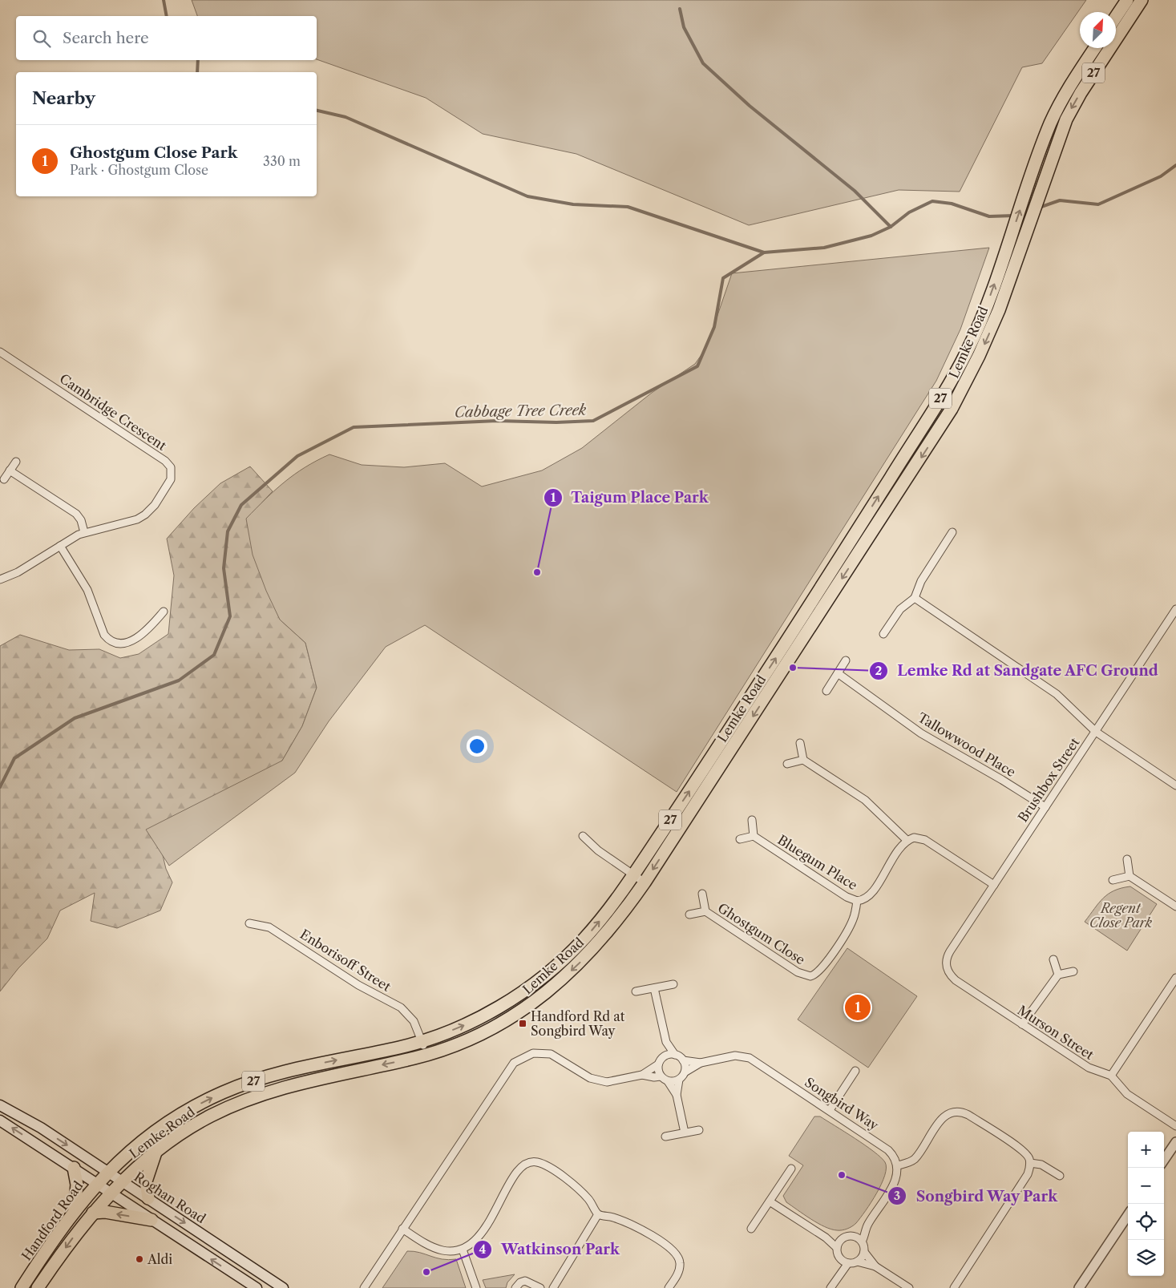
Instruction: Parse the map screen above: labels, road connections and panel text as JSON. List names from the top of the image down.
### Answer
{
  "streets": {
    "main road": [
      "27",
      "Lemke Road",
      "Roghan Road",
      "Handford Road"
    ],
    "street": [
      "Cambridge Crescent",
      "Tallowwood Place",
      "Brushbox Street",
      "Bluegum Place",
      "Ghostgum Close",
      "Enborisoff Street",
      "Murson Street",
      "Songbird Way"
    ]
  },
  "crossings": [
    ["Lemke Road", "Enborisoff Street"],
    ["Lemke Road", "Roghan Road"],
    ["Lemke Road", "Handford Road"],
    ["Tallowwood Place", "Brushbox Street"],
    ["Brushbox Street", "Murson Street"],
    ["Bluegum Place", "Ghostgum Close"],
    ["Roghan Road", "Handford Road"]
  ],
  "water": ["Cabbage Tree Creek"],
  "parks": ["Regent Close Park"],
  "places": {
    "other": [
      "Taigum Place Park",
      "Lemke Rd at Sandgate AFC Ground",
      "Songbird Way Park",
      "Aldi",
      "Watkinson Park"
    ],
    "transit": ["Handford Rd at Songbird Way"]
  },
  "north": "top right",
  "page": {
    "search": "Search here",
    "heading": "Nearby",
    "list": [
      {
        "mark": "1",
        "name": "Ghostgum Close Park",
        "note": "Park · Ghostgum Close",
        "value": "330 m"
      }
    ],
    "pins": "1",
    "map_buttons": ["+", "−"]
  }
}
